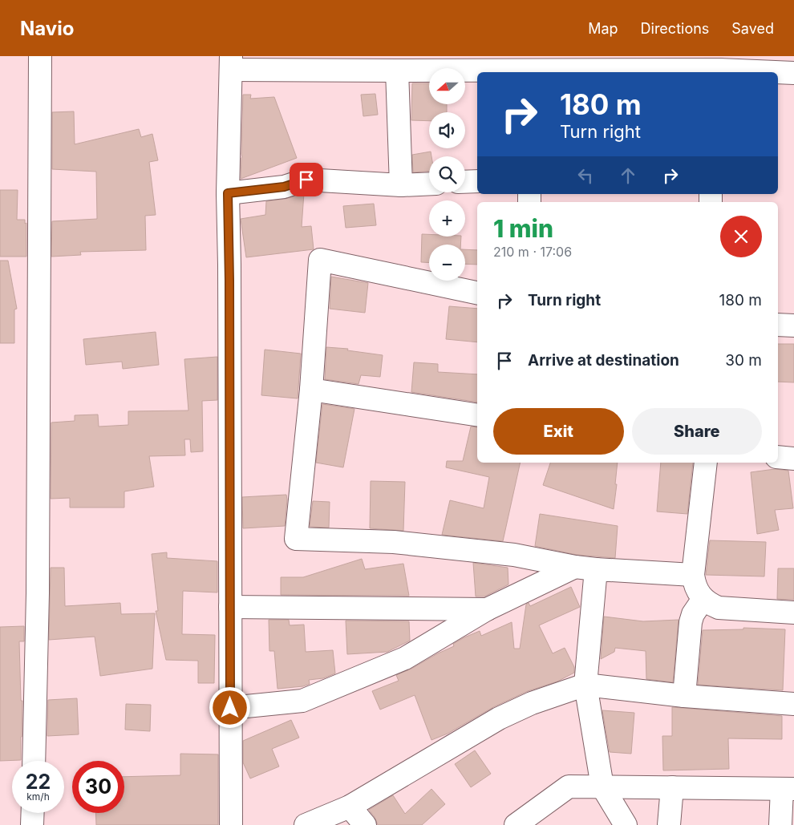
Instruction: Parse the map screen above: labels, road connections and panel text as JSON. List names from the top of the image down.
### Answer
{
  "north": "left",
  "page": {
    "header": "Navio",
    "nav": ["Map", "Directions", "Saved"],
    "map_buttons": ["+", "−"],
    "turn": ["180 m", "Turn right"],
    "heading": ["1 min", "210 m · 17:06"],
    "list": [
      {
        "name": "Turn right",
        "value": "180 m"
      },
      {
        "name": "Arrive at destination",
        "value": "30 m"
      }
    ],
    "buttons": ["Exit", "Share"],
    "speed": "22 km/h",
    "limit": "30"
  }
}
